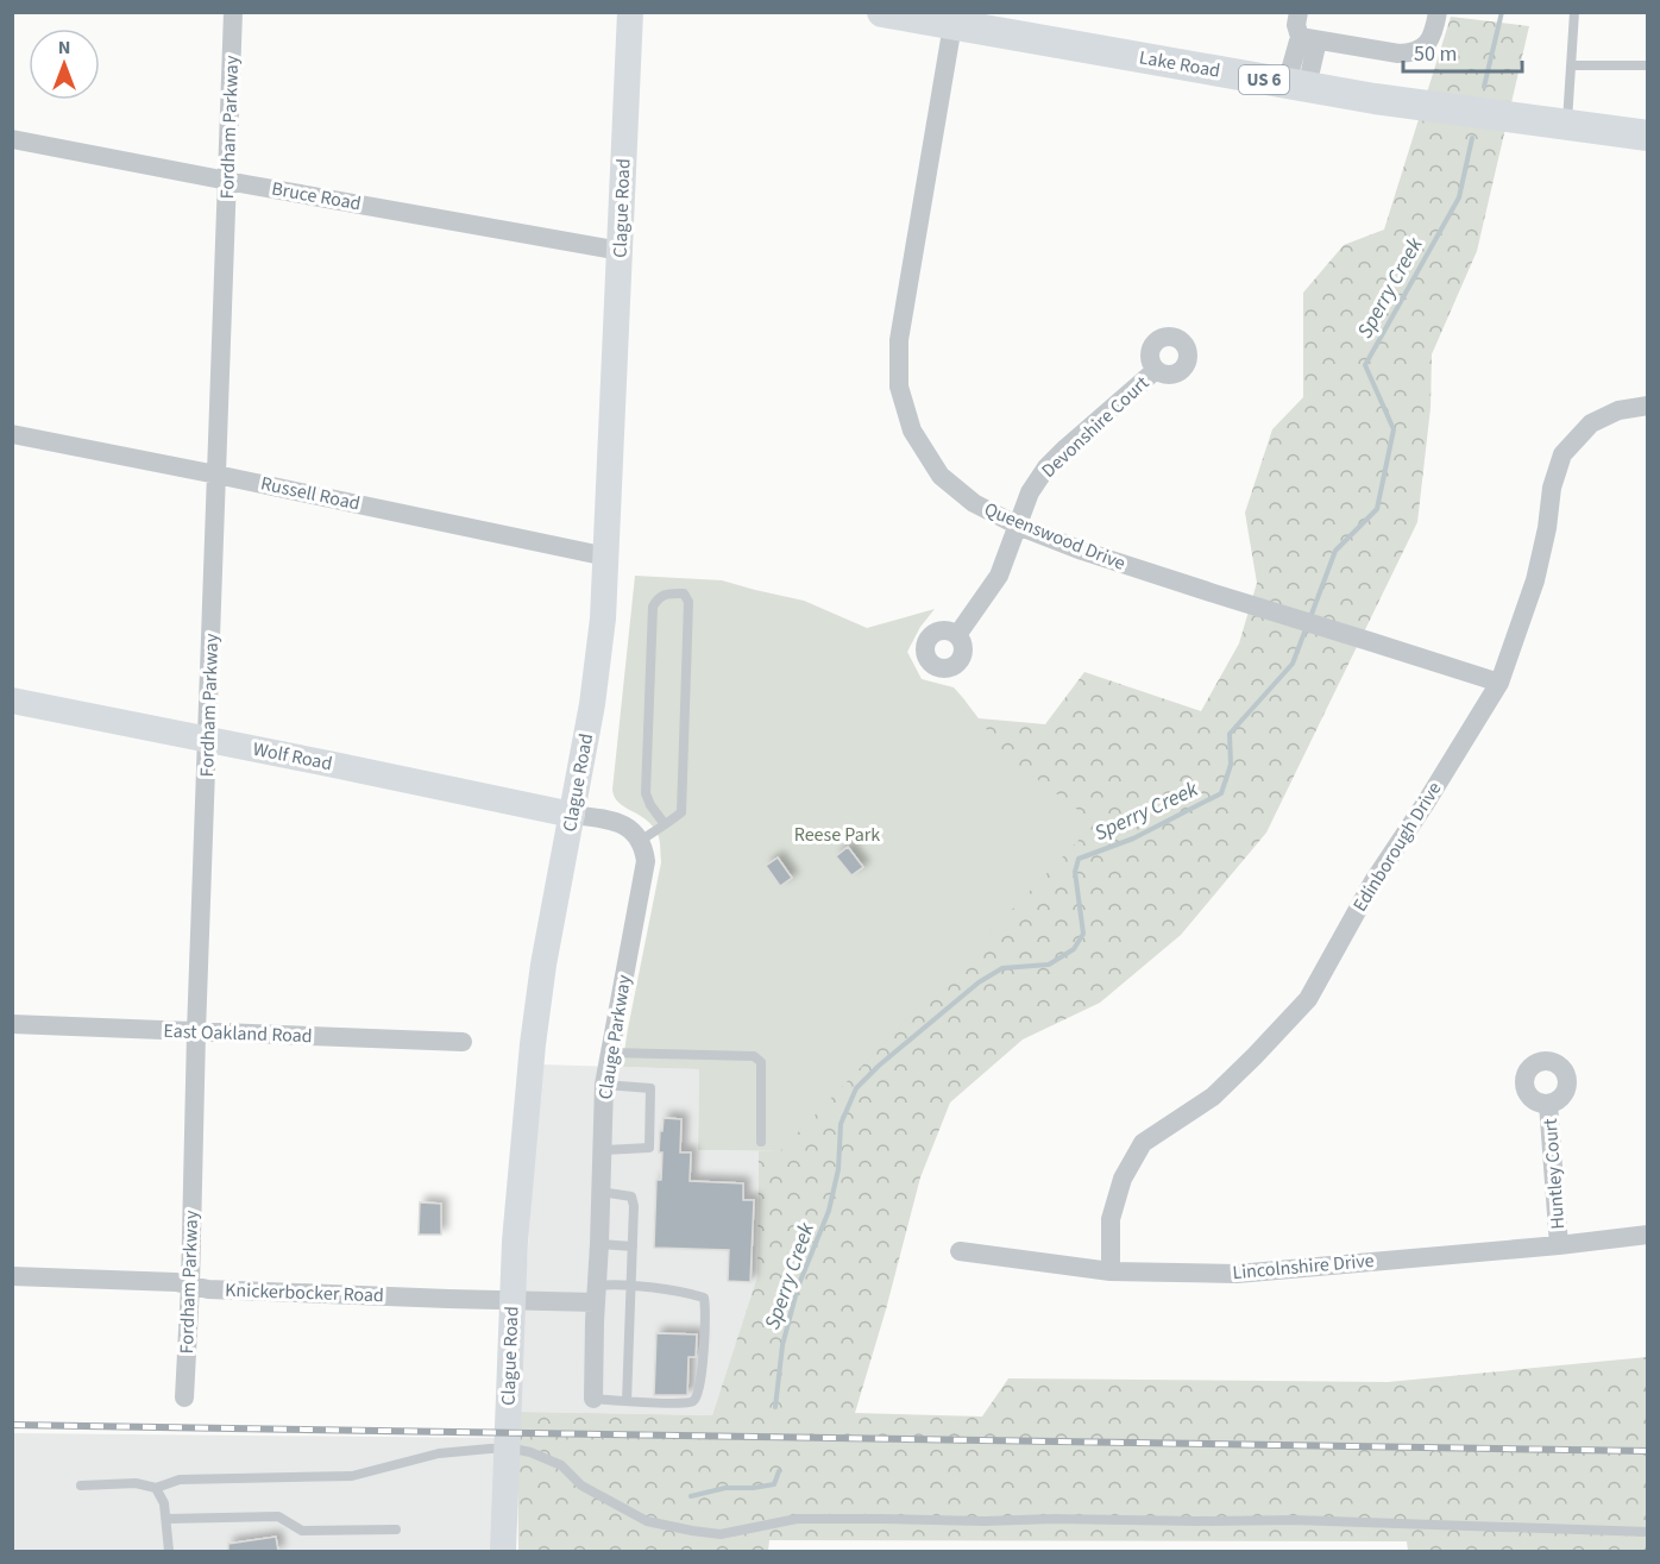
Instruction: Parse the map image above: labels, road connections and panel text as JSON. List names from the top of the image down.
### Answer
{
  "streets": {
    "main road": [
      "Lake Road",
      "US 6",
      "Clague Road",
      "Wolf Road"
    ],
    "street": [
      "Fordham Parkway",
      "Bruce Road",
      "Devonshire Court",
      "Russell Road",
      "Queenswood Drive",
      "Edinborough Drive",
      "East Oakland Road",
      "Clauge Parkway",
      "Huntley Court",
      "Lincolnshire Drive",
      "Knickerbocker Road"
    ]
  },
  "crossings": [
    ["Lake Road", "Queenswood Drive"],
    ["Fordham Parkway", "Bruce Road"],
    ["Fordham Parkway", "Russell Road"],
    ["Fordham Parkway", "Wolf Road"],
    ["Fordham Parkway", "East Oakland Road"],
    ["Fordham Parkway", "Knickerbocker Road"],
    ["Bruce Road", "Clague Road"],
    ["Clague Road", "Russell Road"],
    ["Clague Road", "Wolf Road"],
    ["Devonshire Court", "Queenswood Drive"],
    ["Queenswood Drive", "Edinborough Drive"],
    ["Edinborough Drive", "Lincolnshire Drive"],
    ["Clauge Parkway", "Knickerbocker Road"],
    ["Huntley Court", "Lincolnshire Drive"]
  ],
  "water": ["Sperry Creek"],
  "parks": ["Reese Park"],
  "scale_bar": "50 m",
  "north": "top"
}
